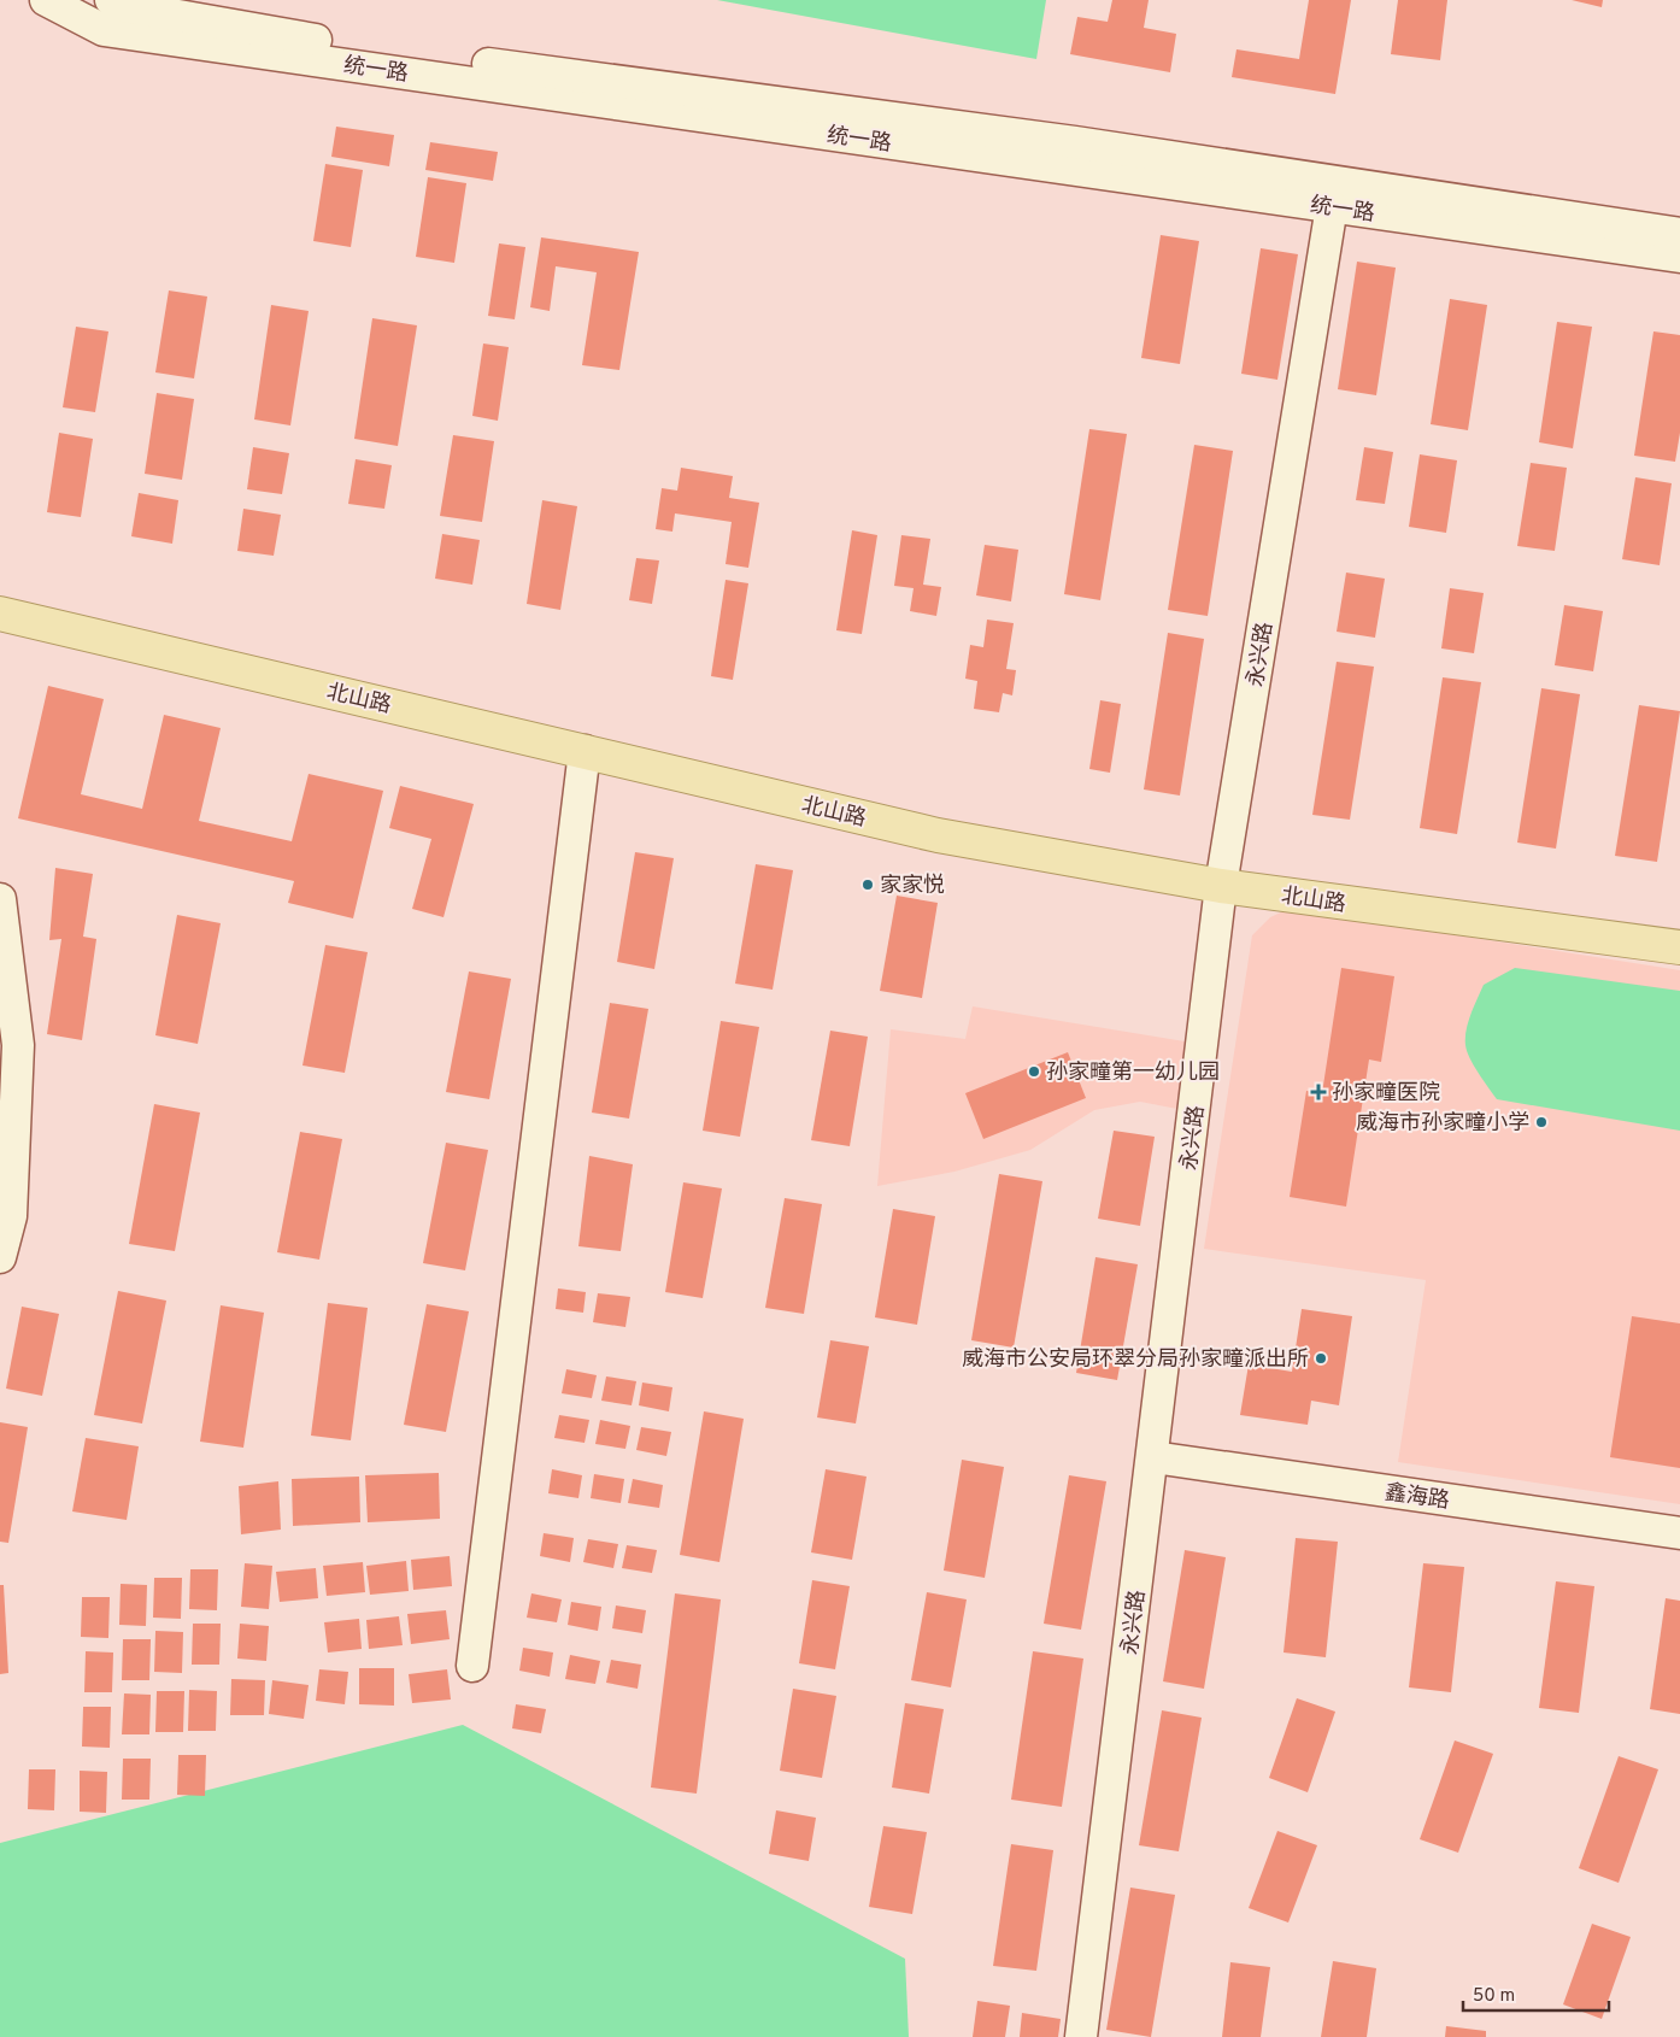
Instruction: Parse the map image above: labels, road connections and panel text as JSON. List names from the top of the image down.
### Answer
{
  "streets": {
    "main road": ["北山路"],
    "street": ["统一路", "永兴路", "鑫海路"]
  },
  "crossings": [
    ["统一路", "永兴路"],
    ["永兴路", "北山路"],
    ["永兴路", "鑫海路"]
  ],
  "places": {
    "other": [
      "家家悦",
      "孙家疃第一幼儿园",
      "威海市孙家疃小学",
      "威海市公安局环翠分局孙家疃派出所"
    ],
    "health": ["孙家疃医院"]
  },
  "scale_bar": "50 m"
}
